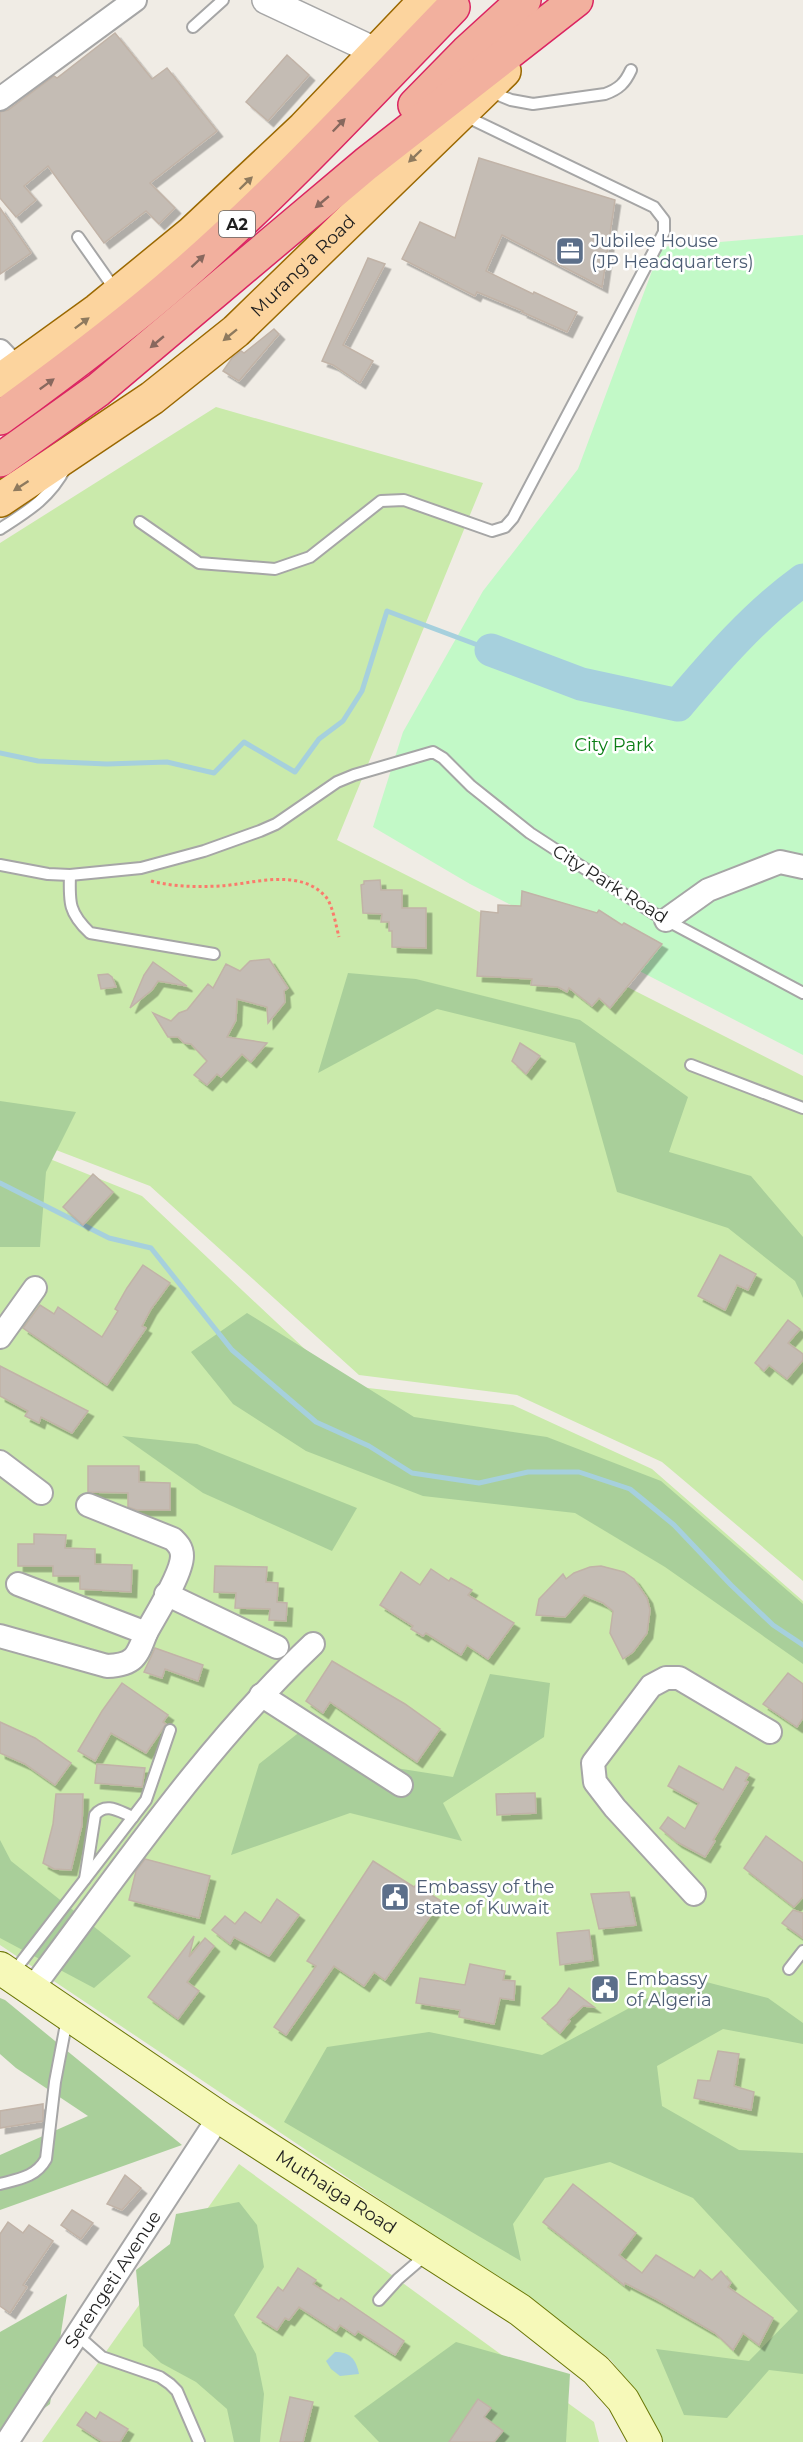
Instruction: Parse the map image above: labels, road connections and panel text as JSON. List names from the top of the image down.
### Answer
{
  "streets": {
    "highway": ["A2", "Murang'a Road"],
    "main road": ["Muthaiga Road"],
    "street": ["Serengeti Avenue"],
    "lane": ["City Park Road"]
  },
  "crossings": [
    ["Muthaiga Road", "Serengeti Avenue"]
  ],
  "parks": ["City Park"],
  "places": {
    "office": ["Jubilee House (JP Headquarters)"],
    "public building": ["Embassy of the state of Kuwait", "Embassy of Algeria"]
  }
}
